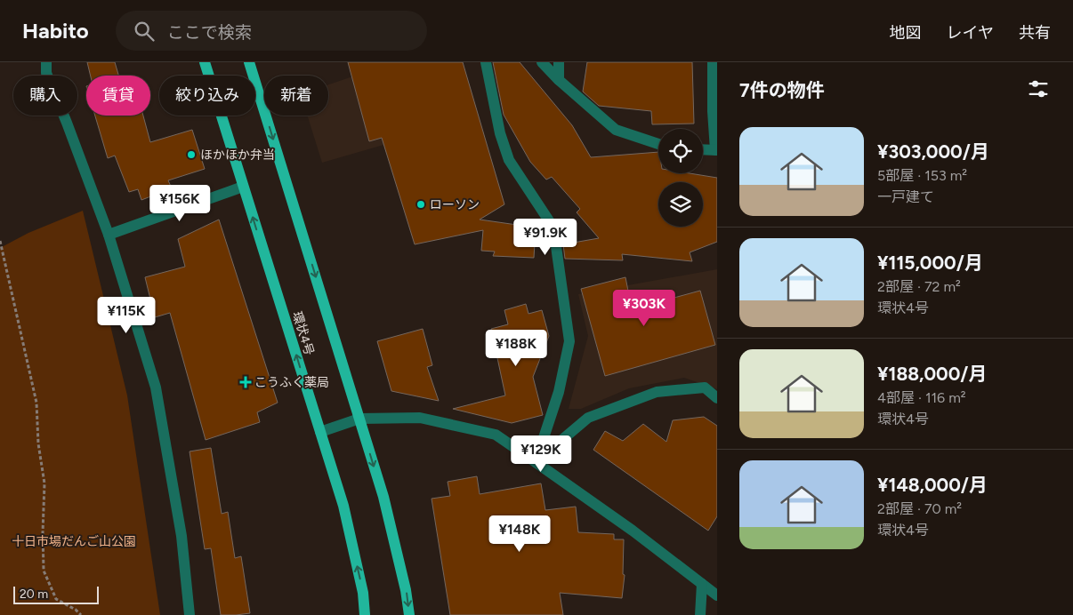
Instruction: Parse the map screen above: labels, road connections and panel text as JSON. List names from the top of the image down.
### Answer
{
  "streets": {
    "main road": ["環状4号"]
  },
  "parks": ["十日市場だんご山公園"],
  "places": {
    "other": ["ほかほか弁当", "ローソン"],
    "health": ["こうふく薬局"]
  },
  "scale_bar": "20 m",
  "page": {
    "header": "Habito",
    "search": "ここで検索",
    "nav": ["地図", "レイヤ", "共有"],
    "heading": "7件の物件",
    "chip": [
      "購入",
      "賃貸",
      "絞り込み",
      "新着"
    ],
    "list": [
      {
        "name": "¥303,000/月",
        "note": "5部屋 · 153 m² · 一戸建て"
      },
      {
        "name": "¥115,000/月",
        "note": "2部屋 · 72 m² · 環状4号"
      },
      {
        "name": "¥188,000/月",
        "note": "4部屋 · 116 m² · 環状4号"
      },
      {
        "name": "¥148,000/月",
        "note": "2部屋 · 70 m² · 環状4号"
      }
    ],
    "price": [
      "¥156K",
      "¥91.9K",
      "¥303K",
      "¥115K",
      "¥188K",
      "¥129K",
      "¥148K"
    ],
    "scale": "20 m"
  }
}
